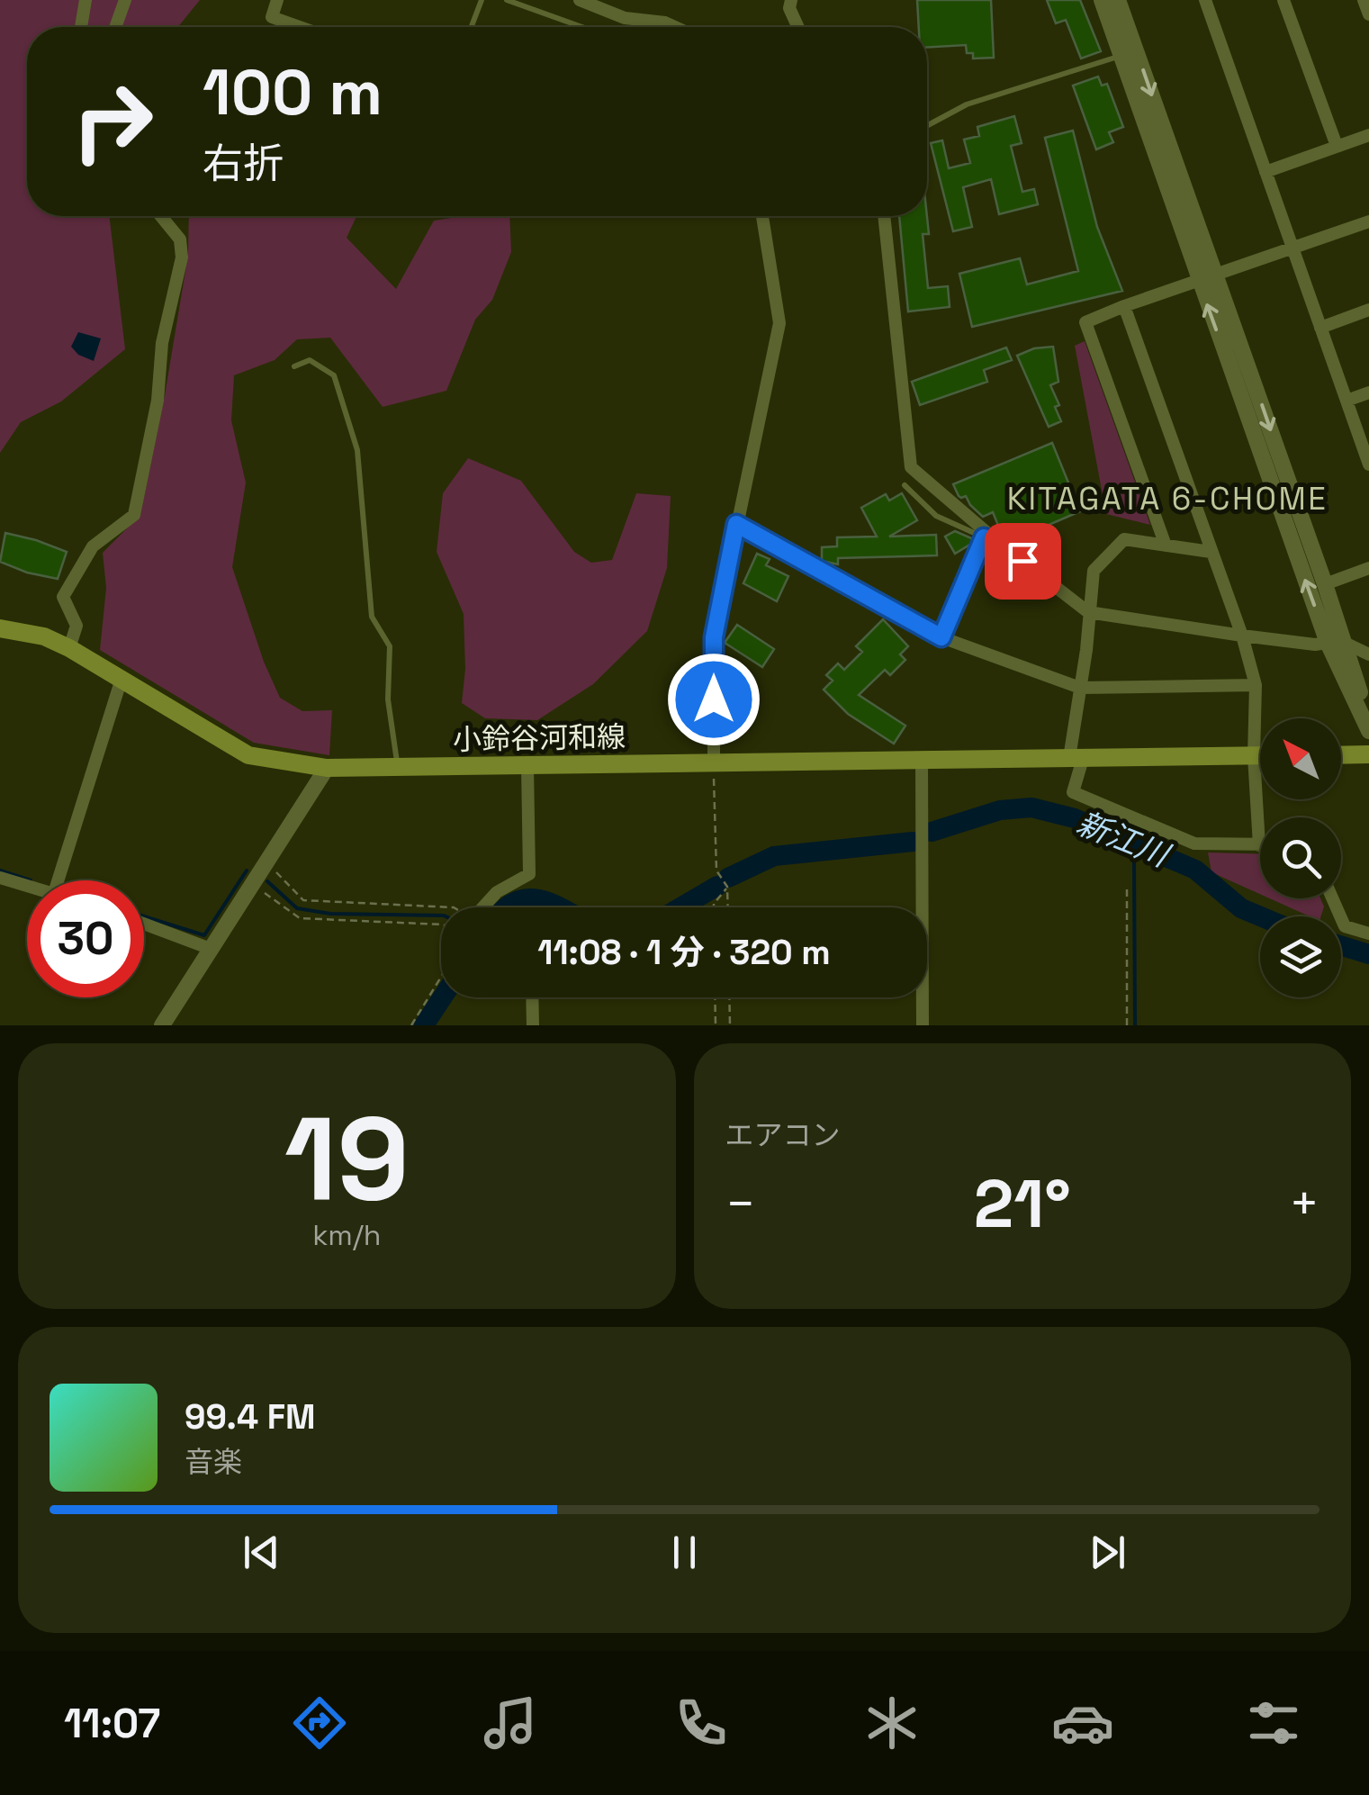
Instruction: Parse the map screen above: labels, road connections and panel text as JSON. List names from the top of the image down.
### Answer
{
  "streets": {
    "main road": ["小鈴谷河和線"]
  },
  "districts": ["KITAGATA 6-CHOME"],
  "water": ["新江川"],
  "north": "top left",
  "page": {
    "turn": ["100 m", "右折"],
    "limit": "30",
    "trip": "11:08 · 1 分 · 320 m",
    "tile": [
      ["19", "km/h"],
      "エアコン"
    ],
    "heat": ["−", "21°", "+"],
    "song": ["99.4 FM", "音楽"],
    "tabs": "11:07"
  }
}
